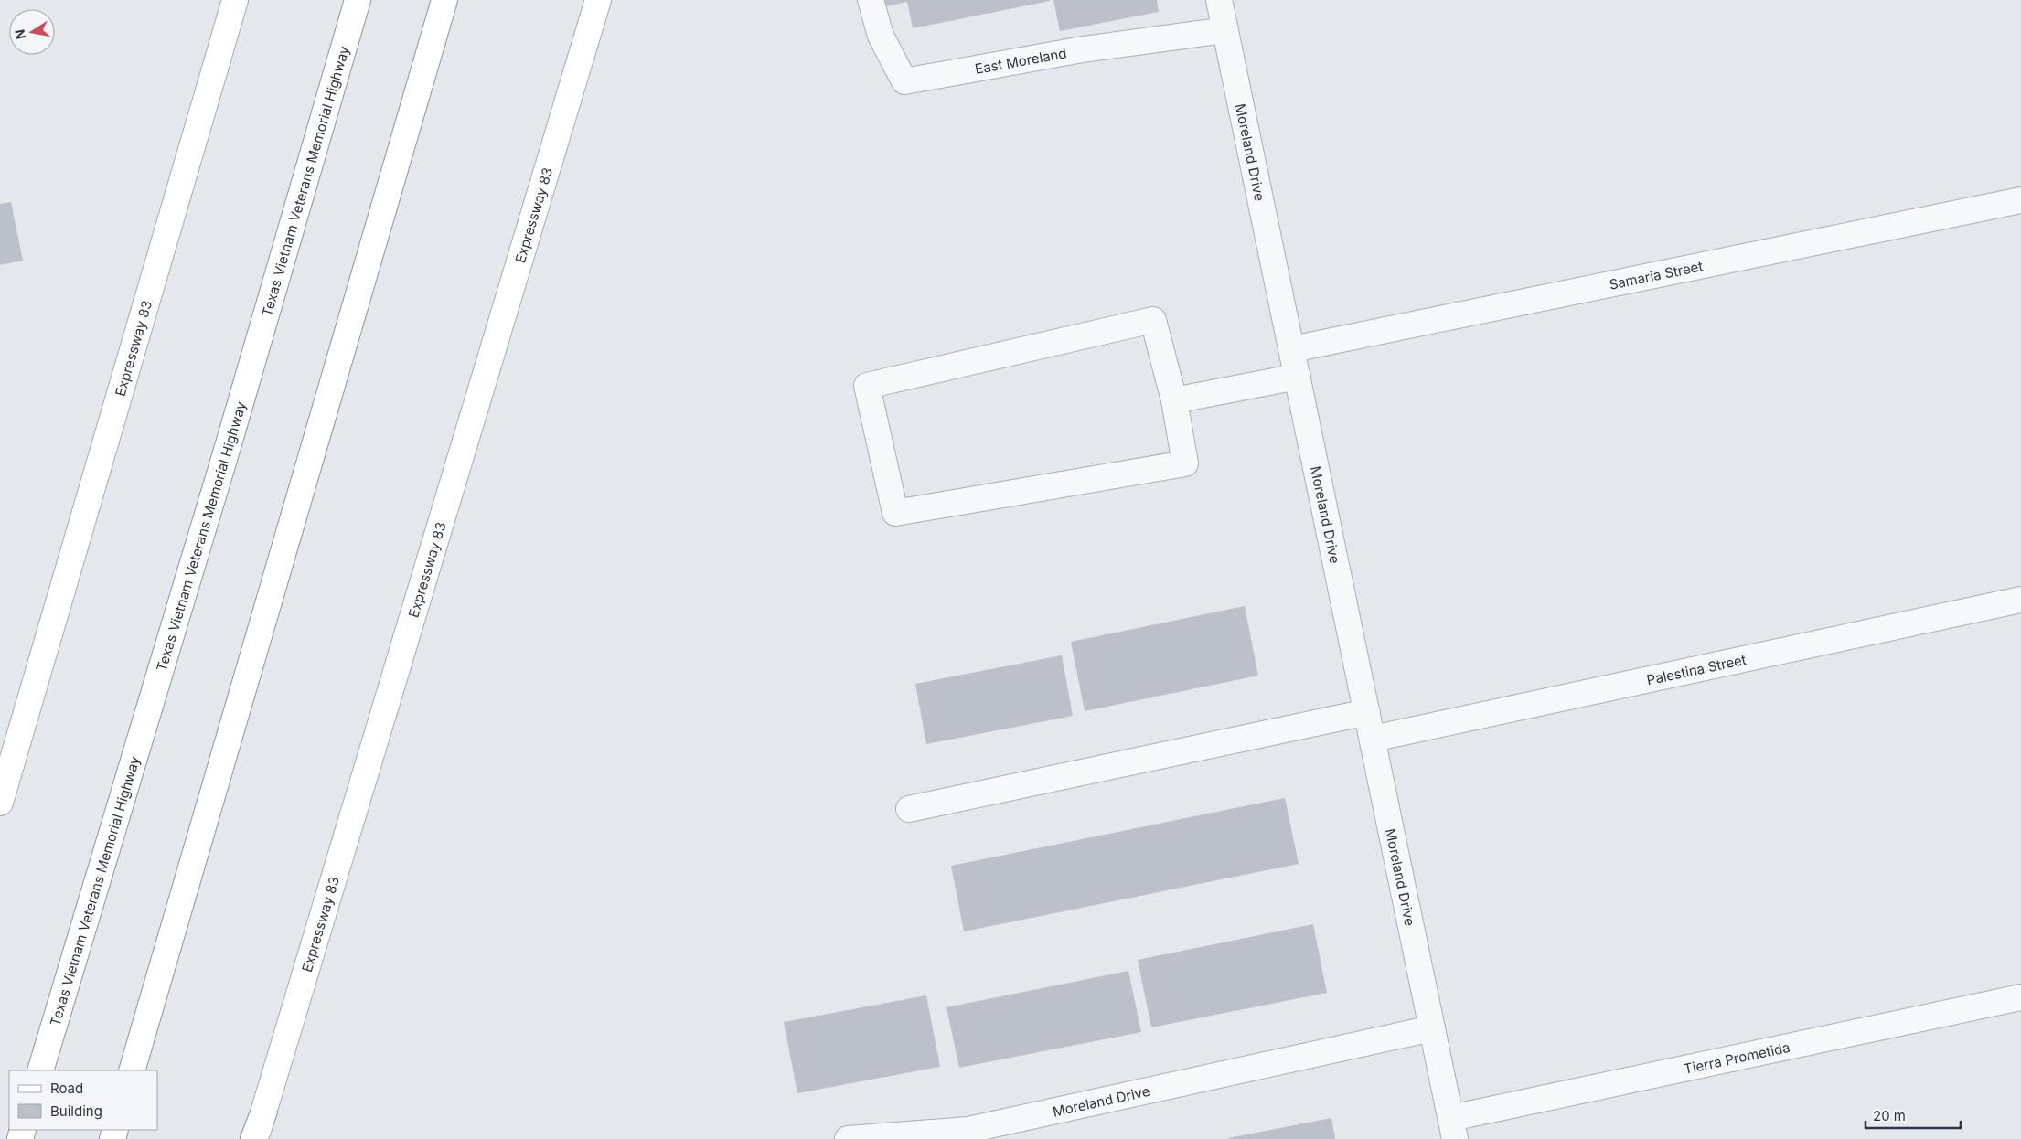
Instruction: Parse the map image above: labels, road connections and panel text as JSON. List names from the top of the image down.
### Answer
{
  "streets": {
    "main road": ["Texas Vietnam Veterans Memorial Highway", "Expressway 83"],
    "street": [
      "East Moreland",
      "Moreland Drive",
      "Samaria Street",
      "Palestina Street",
      "Tierra Prometida"
    ]
  },
  "crossings": [
    ["East Moreland", "Moreland Drive"],
    ["Moreland Drive", "Samaria Street"],
    ["Moreland Drive", "Palestina Street"],
    ["Moreland Drive", "Tierra Prometida"]
  ],
  "legend": ["Road", "Building"],
  "scale_bar": "20 m",
  "north": "left"
}
